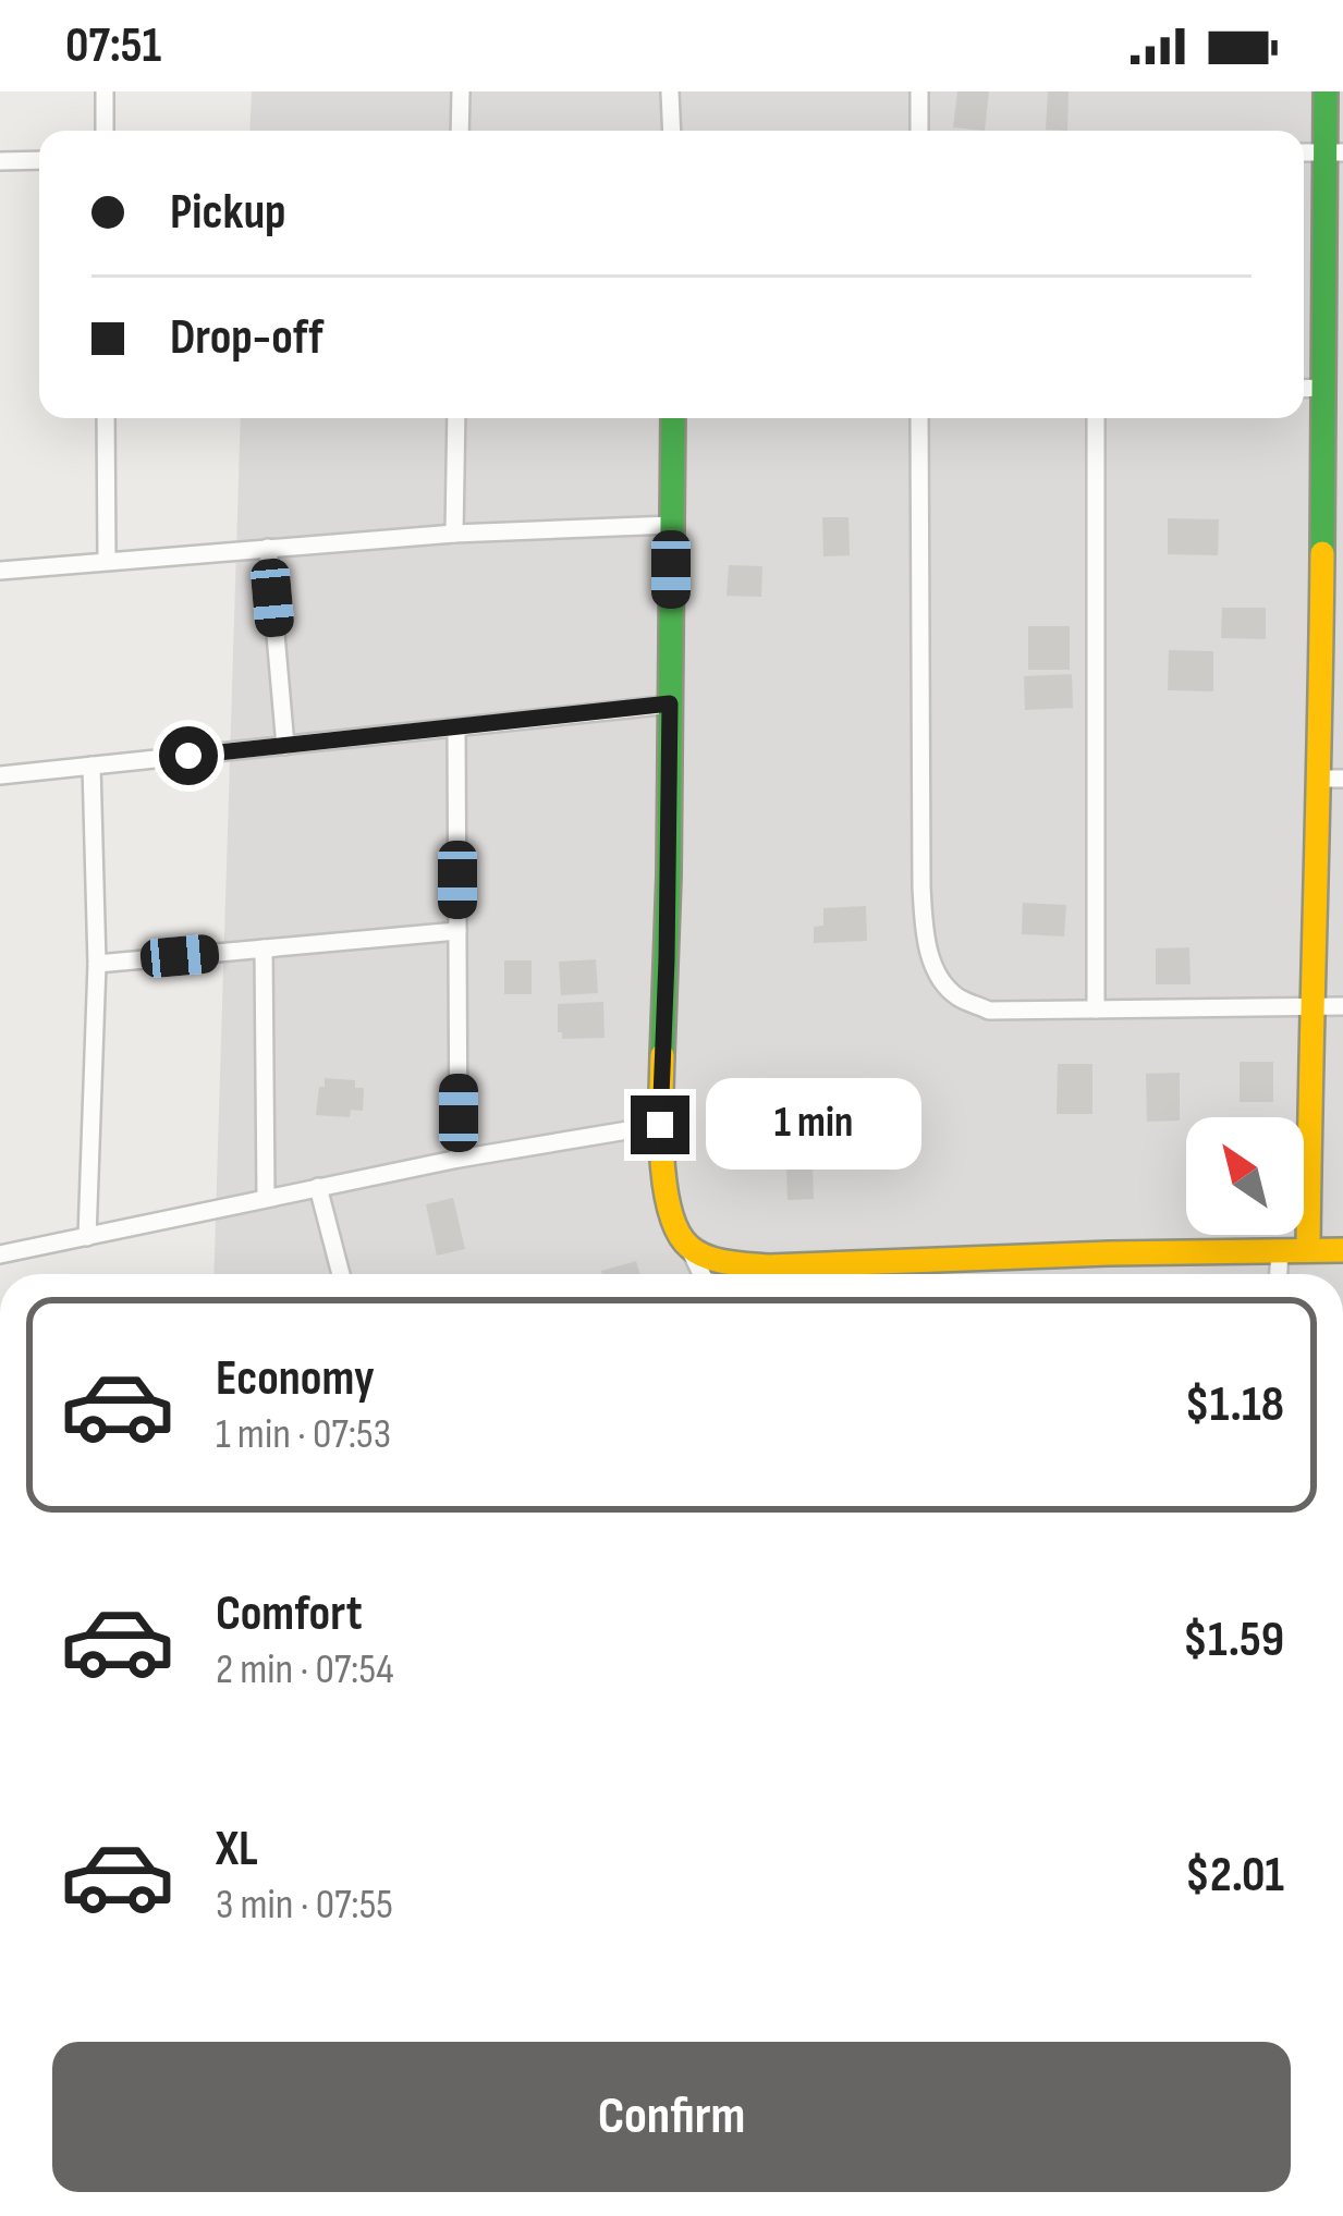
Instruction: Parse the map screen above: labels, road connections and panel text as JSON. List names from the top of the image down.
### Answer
{
  "north": "top left",
  "page": {
    "status": "07:51",
    "banner": ["Pickup", "Drop-off"],
    "bubble": "1 min",
    "list": [
      {
        "name": "Economy",
        "note": "1 min · 07:53",
        "value": "$1.18"
      },
      {
        "name": "Comfort",
        "note": "2 min · 07:54",
        "value": "$1.59"
      },
      {
        "name": "XL",
        "note": "3 min · 07:55",
        "value": "$2.01"
      }
    ],
    "buttons": "Confirm"
  }
}
